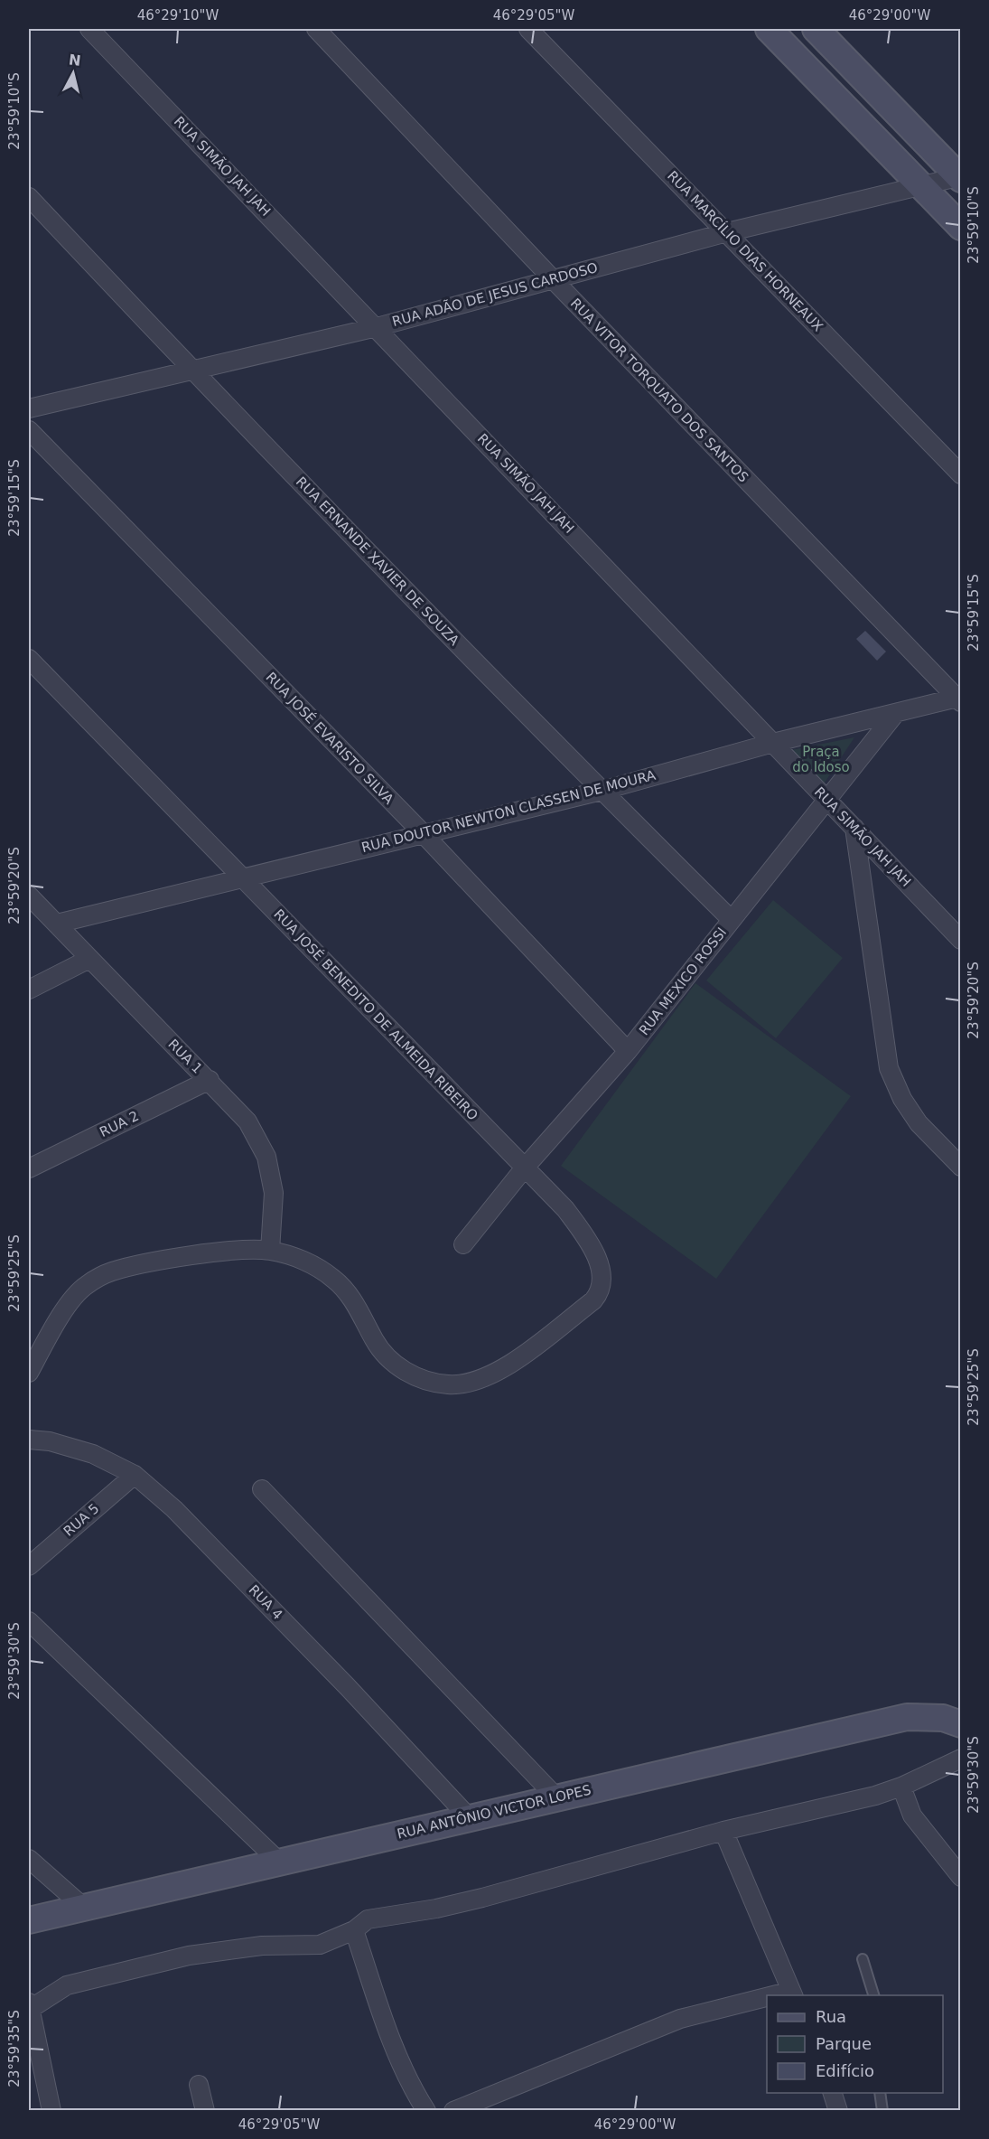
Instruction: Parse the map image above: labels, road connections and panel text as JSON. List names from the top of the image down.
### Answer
{
  "streets": {
    "main road": ["RUA ANTÔNIO VICTOR LOPES"],
    "street": [
      "RUA SIMÃO JAH JAH",
      "RUA MARCÍLIO DIAS HORNEAUX",
      "RUA ADÃO DE JESUS CARDOSO",
      "RUA VITOR TORQUATO DOS SANTOS",
      "RUA ERNANDE XAVIER DE SOUZA",
      "RUA JOSÉ EVARISTO SILVA",
      "RUA DOUTOR NEWTON CLASSEN DE MOURA",
      "RUA MEXICO ROSSI",
      "RUA JOSÉ BENEDITO DE ALMEIDA RIBEIRO",
      "RUA 1",
      "RUA 2",
      "RUA 5",
      "RUA 4"
    ]
  },
  "crossings": [
    ["RUA SIMÃO JAH JAH", "RUA ADÃO DE JESUS CARDOSO"],
    ["RUA SIMÃO JAH JAH", "RUA DOUTOR NEWTON CLASSEN DE MOURA"],
    ["RUA SIMÃO JAH JAH", "RUA MEXICO ROSSI"],
    ["RUA MARCÍLIO DIAS HORNEAUX", "RUA ADÃO DE JESUS CARDOSO"],
    ["RUA ADÃO DE JESUS CARDOSO", "RUA VITOR TORQUATO DOS SANTOS"],
    ["RUA ADÃO DE JESUS CARDOSO", "RUA ERNANDE XAVIER DE SOUZA"],
    ["RUA VITOR TORQUATO DOS SANTOS", "RUA DOUTOR NEWTON CLASSEN DE MOURA"],
    ["RUA ERNANDE XAVIER DE SOUZA", "RUA DOUTOR NEWTON CLASSEN DE MOURA"],
    ["RUA ERNANDE XAVIER DE SOUZA", "RUA MEXICO ROSSI"],
    ["RUA JOSÉ EVARISTO SILVA", "RUA DOUTOR NEWTON CLASSEN DE MOURA"],
    ["RUA JOSÉ EVARISTO SILVA", "RUA MEXICO ROSSI"],
    ["RUA DOUTOR NEWTON CLASSEN DE MOURA", "RUA MEXICO ROSSI"],
    ["RUA DOUTOR NEWTON CLASSEN DE MOURA", "RUA JOSÉ BENEDITO DE ALMEIDA RIBEIRO"],
    ["RUA DOUTOR NEWTON CLASSEN DE MOURA", "RUA 1"],
    ["RUA MEXICO ROSSI", "RUA JOSÉ BENEDITO DE ALMEIDA RIBEIRO"],
    ["RUA JOSÉ BENEDITO DE ALMEIDA RIBEIRO", "RUA 1"],
    ["RUA 1", "RUA 2"],
    ["RUA 5", "RUA 4"],
    ["RUA 4", "RUA ANTÔNIO VICTOR LOPES"]
  ],
  "parks": ["Praça do Idoso"],
  "legend": ["Rua", "Parque", "Edifício"],
  "north": "top",
  "coordinates": [
    "46°29'10\"W",
    "46°29'05\"W",
    "46°29'00\"W",
    "23°59'10\"S",
    "23°59'15\"S",
    "23°59'20\"S",
    "23°59'25\"S",
    "23°59'30\"S",
    "23°59'35\"S"
  ]
}
